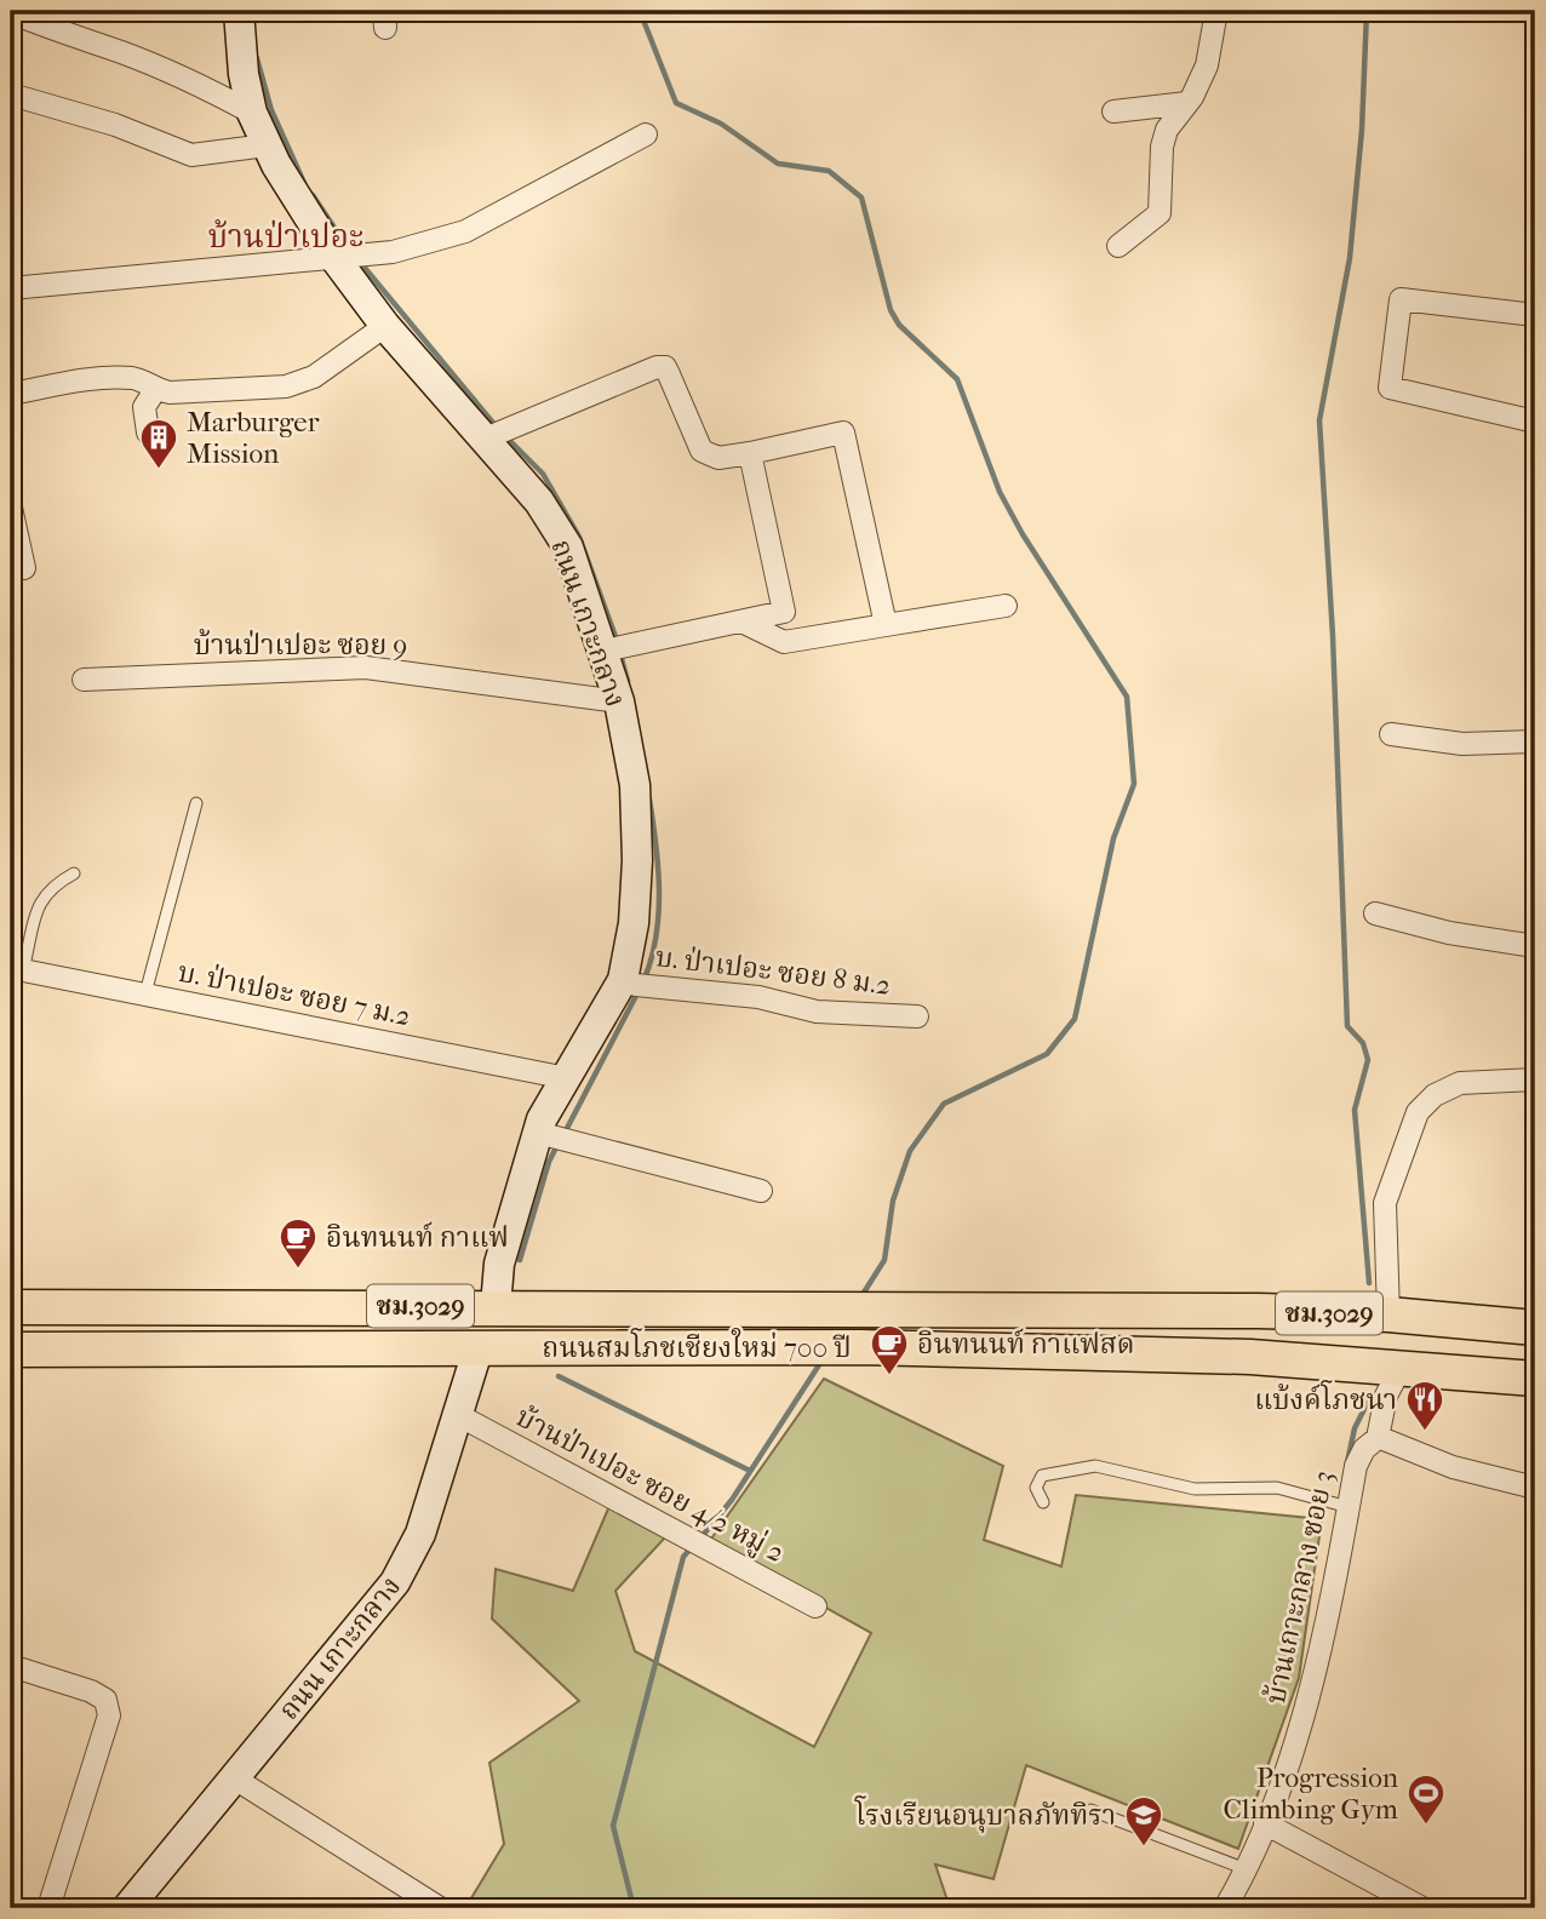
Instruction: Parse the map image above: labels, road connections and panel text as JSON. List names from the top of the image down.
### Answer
{
  "streets": {
    "main road": ["ชม.3029", "ถนนสมโภชเชียงใหม่ 700 ปี"],
    "street": [
      "ถนน เกาะกลาง",
      "บ้านป่าเปอะ ซอย 9",
      "บ. ป่าเปอะ ซอย 8 ม.2",
      "บ. ป่าเปอะ ซอย 7 ม.2",
      "บ้านป่าเปอะ ซอย 4/2 หมู่ 2",
      "บ้านเกาะกลาง ซอย 3"
    ]
  },
  "crossings": [
    ["ถนน เกาะกลาง", "บ้านป่าเปอะ ซอย 9"],
    ["ถนน เกาะกลาง", "บ. ป่าเปอะ ซอย 8 ม.2"],
    ["ถนน เกาะกลาง", "บ. ป่าเปอะ ซอย 7 ม.2"],
    ["ถนน เกาะกลาง", "ถนนสมโภชเชียงใหม่ 700 ปี"],
    ["ถนน เกาะกลาง", "บ้านป่าเปอะ ซอย 4/2 หมู่ 2"],
    ["ถนนสมโภชเชียงใหม่ 700 ปี", "บ้านเกาะกลาง ซอย 3"]
  ],
  "districts": ["บ้านป่าเปอะ"],
  "places": {
    "building": ["Marburger Mission"],
    "cafe": ["อินทนนท์ กาแฟ", "อินทนนท์ กาแฟสด"],
    "restaurant": ["แบ้งค์โภชนา"],
    "sports": ["Progression Climbing Gym"],
    "school or university": ["โรงเรียนอนุบาลภัททิรา"]
  }
}
